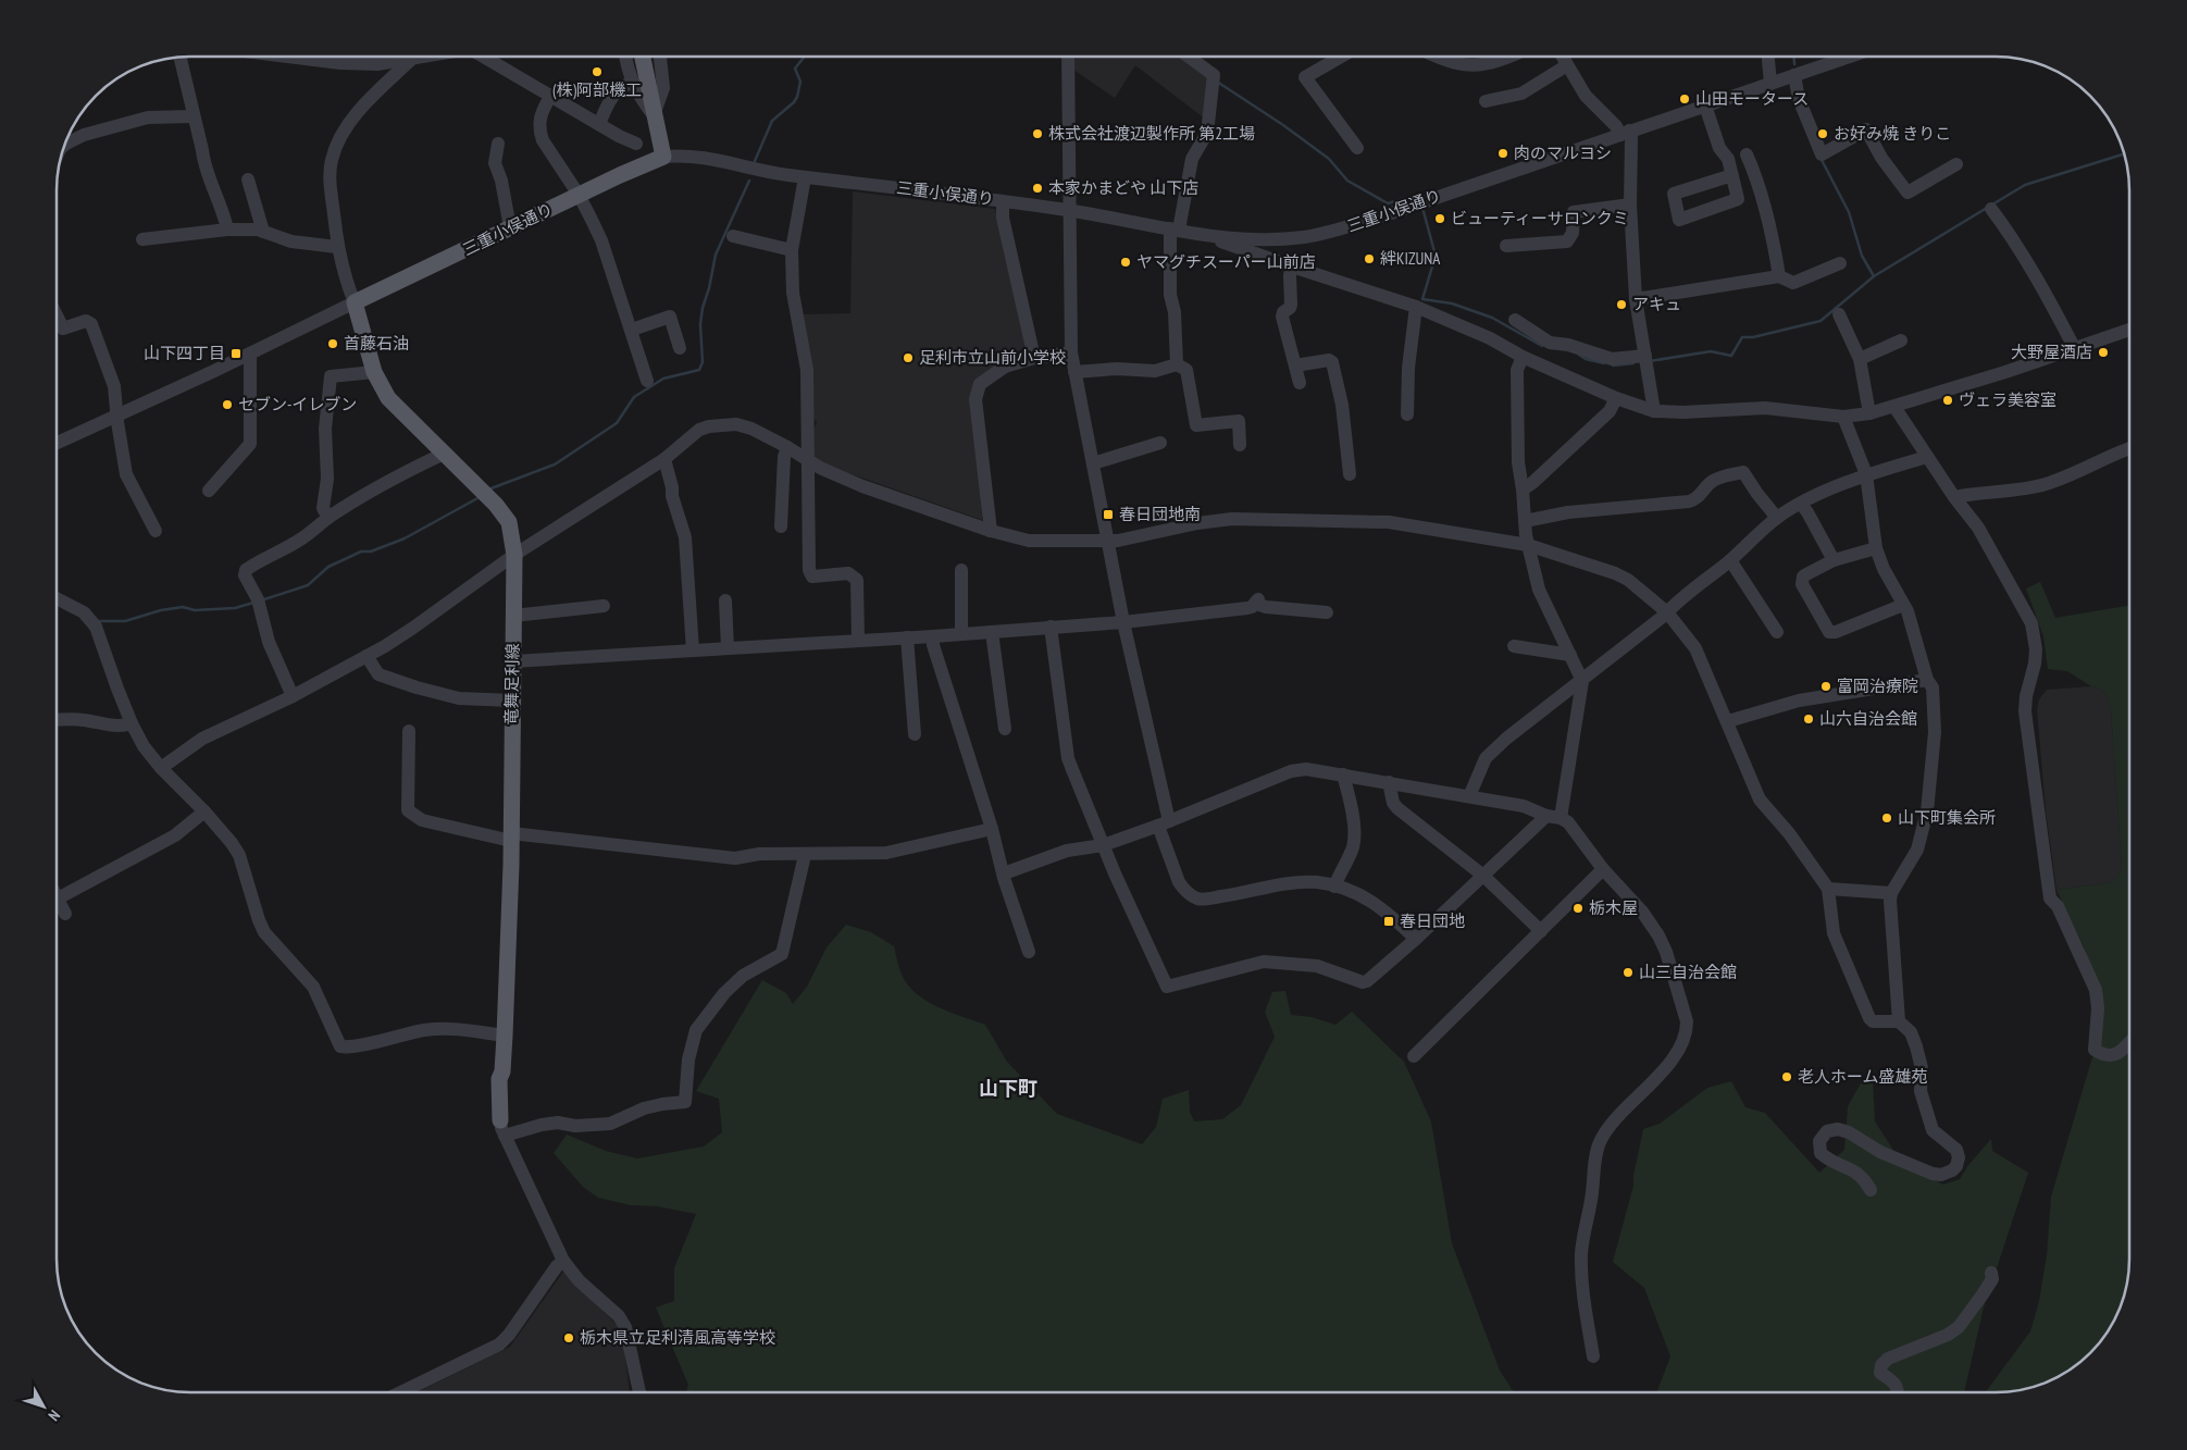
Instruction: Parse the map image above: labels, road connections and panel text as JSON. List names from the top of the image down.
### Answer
{
  "streets": {
    "main road": ["三重小俣通り", "竜舞足利線"]
  },
  "crossings": [
    ["三重小俣通り", "竜舞足利線"]
  ],
  "districts": ["山下町"],
  "places": {
    "other": [
      "(株)阿部機工",
      "山田モータース",
      "株式会社渡辺製作所 第2工場",
      "お好み焼 きりこ",
      "肉のマルヨシ",
      "本家かまどや 山下店",
      "ビューティーサロンクミ",
      "絆KIZUNA",
      "ヤマグチスーパー山前店",
      "アキュ",
      "首藤石油",
      "大野屋酒店",
      "足利市立山前小学校",
      "ヴェラ美容室",
      "セブン-イレブン",
      "富岡治療院",
      "山六自治会館",
      "山下町集会所",
      "栃木屋",
      "山三自治会館",
      "老人ホーム盛雄苑",
      "栃木県立足利清風高等学校"
    ],
    "transit": ["山下四丁目", "春日団地南", "春日団地"]
  },
  "north": "bottom right"
}
